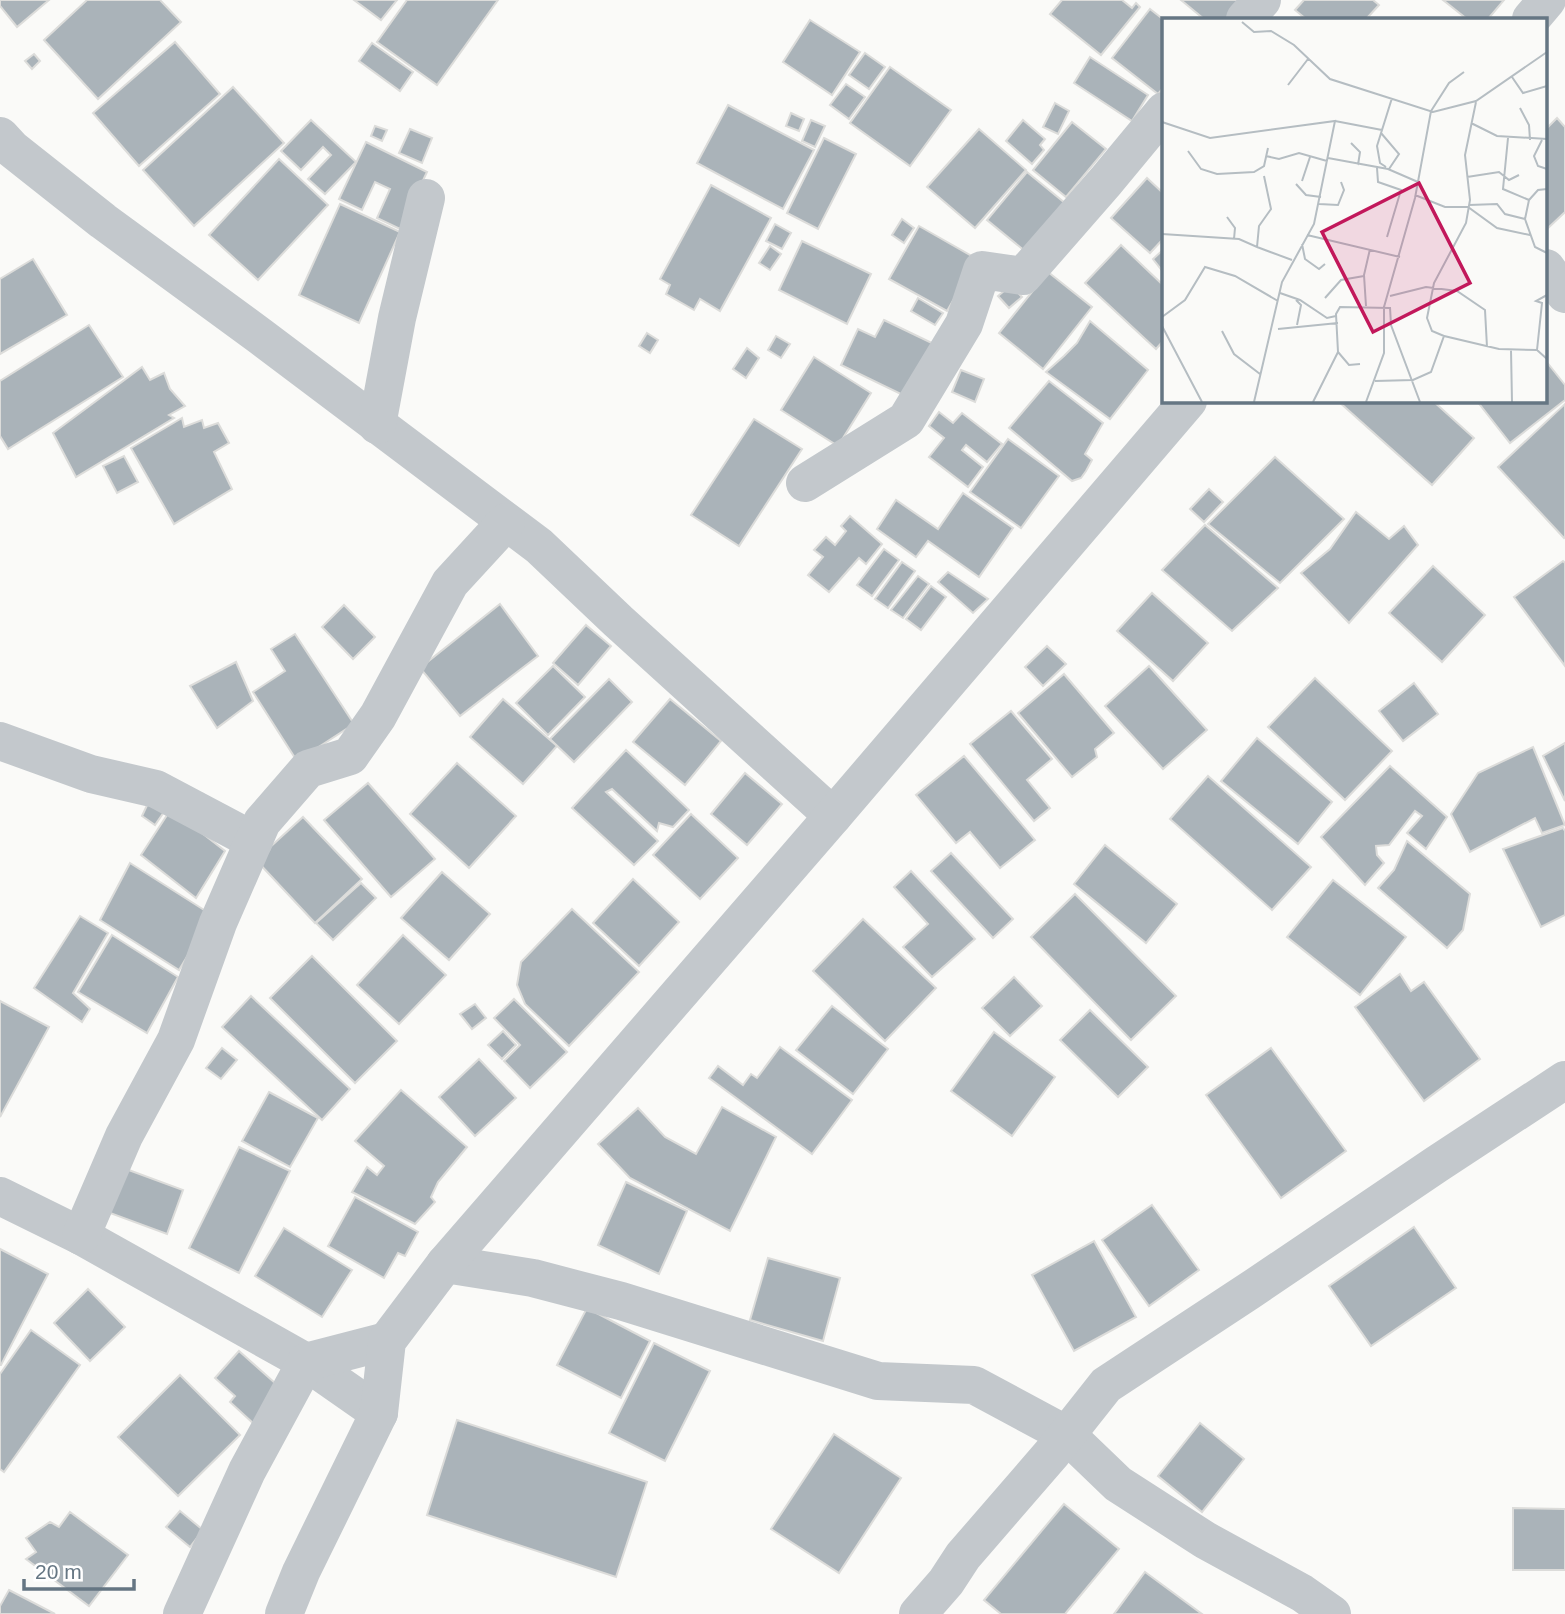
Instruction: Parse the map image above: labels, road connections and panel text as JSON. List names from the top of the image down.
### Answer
{
  "scale_bar": "20 m"
}
